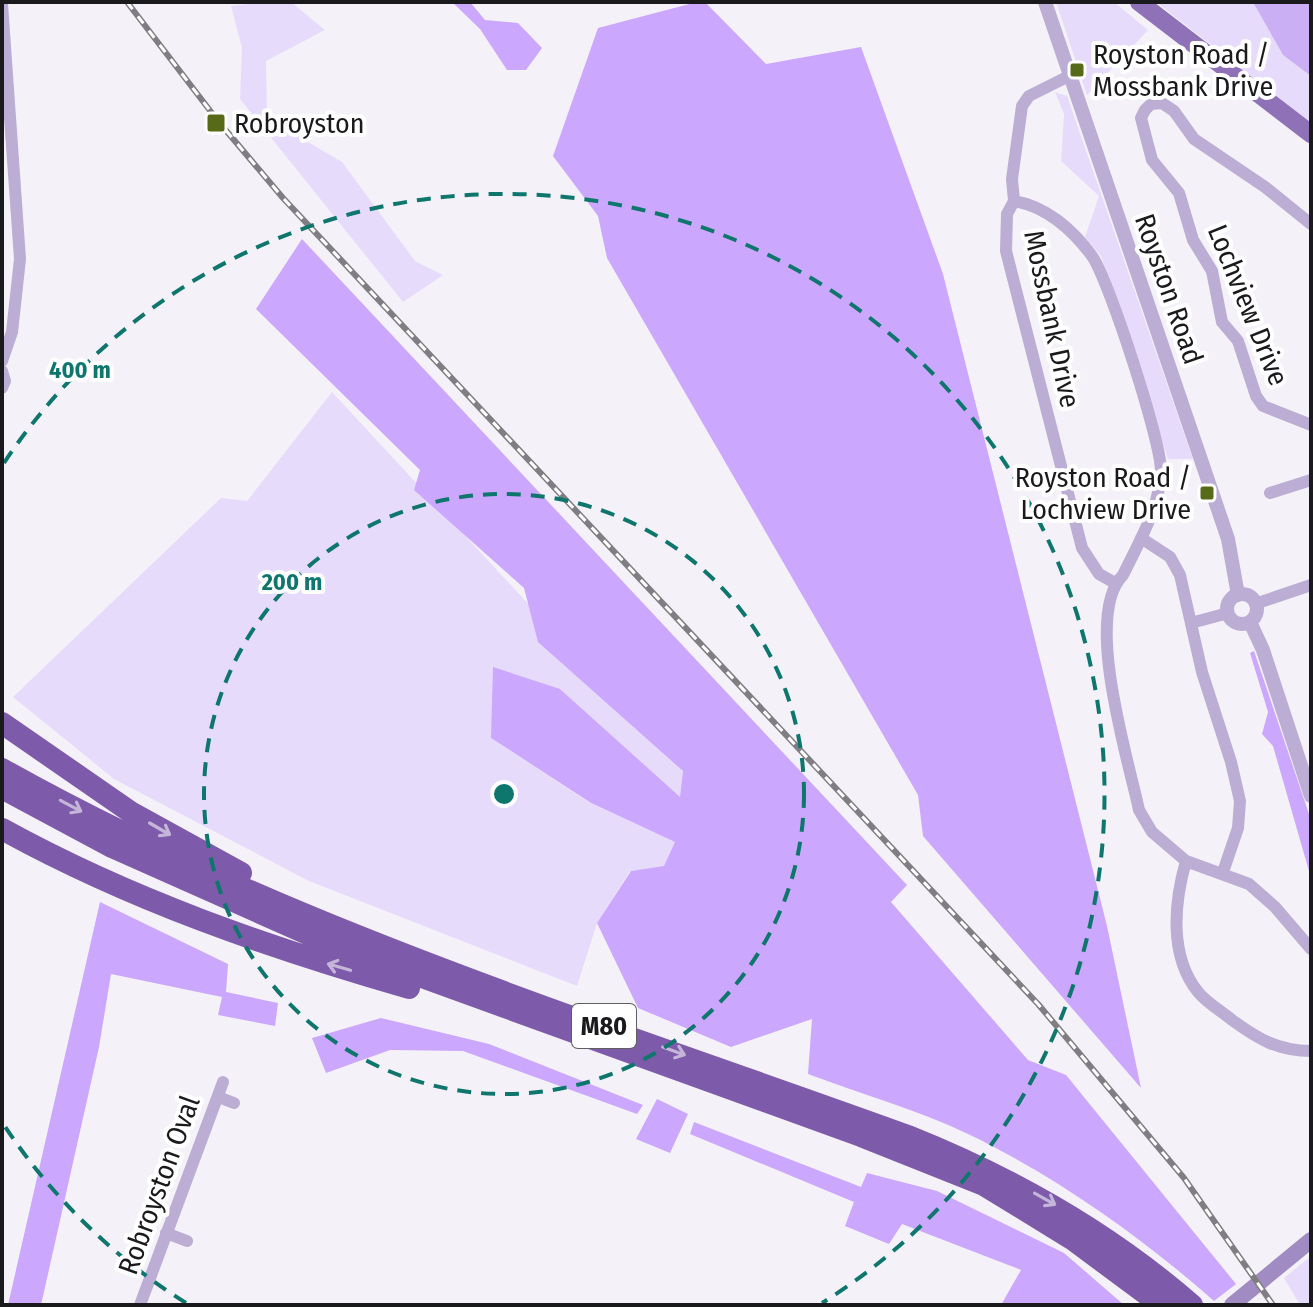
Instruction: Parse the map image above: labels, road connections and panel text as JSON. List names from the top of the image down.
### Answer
{
  "streets": {
    "highway": ["M80"],
    "street": [
      "Royston Road",
      "Lochview Drive",
      "Mossbank Drive",
      "Robroyston Oval"
    ]
  },
  "crossings": [
    ["Royston Road", "Mossbank Drive"]
  ],
  "places": {
    "transit": ["Royston Road / Mossbank Drive", "Robroyston", "Royston Road / Lochview Drive"]
  },
  "rings": ["400 m", "200 m"]
}
